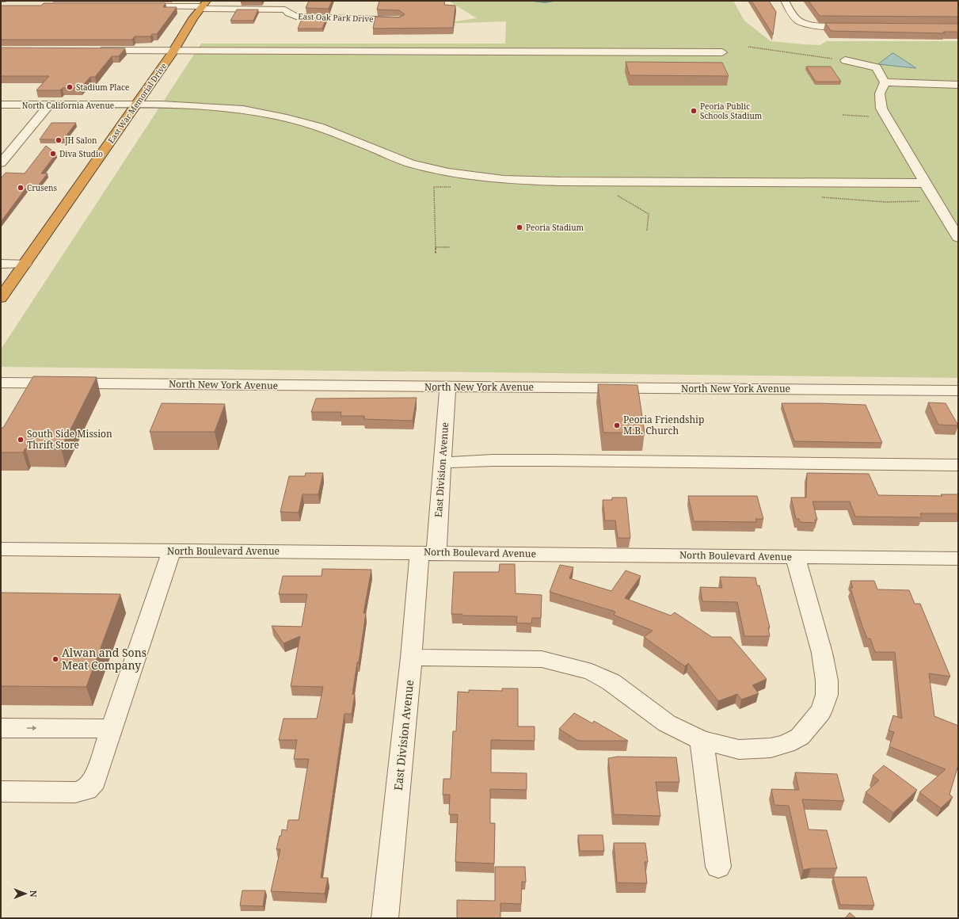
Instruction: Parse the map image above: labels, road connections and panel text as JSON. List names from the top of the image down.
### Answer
{
  "streets": {
    "highway": ["East War Memorial Drive"],
    "street": [
      "East Oak Park Drive",
      "North California Avenue",
      "North New York Avenue",
      "East Division Avenue",
      "North Boulevard Avenue"
    ]
  },
  "crossings": [
    ["East War Memorial Drive", "North California Avenue"],
    ["North New York Avenue", "East Division Avenue"],
    ["East Division Avenue", "North Boulevard Avenue"]
  ],
  "places": [
    "Stadium Place",
    "Peoria Public Schools Stadium",
    "JH Salon",
    "Diva Studio",
    "Crusens",
    "Peoria Stadium",
    "Peoria Friendship M.B. Church",
    "South Side Mission Thrift Store",
    "Alwan and Sons Meat Company"
  ],
  "north": "right"
}
